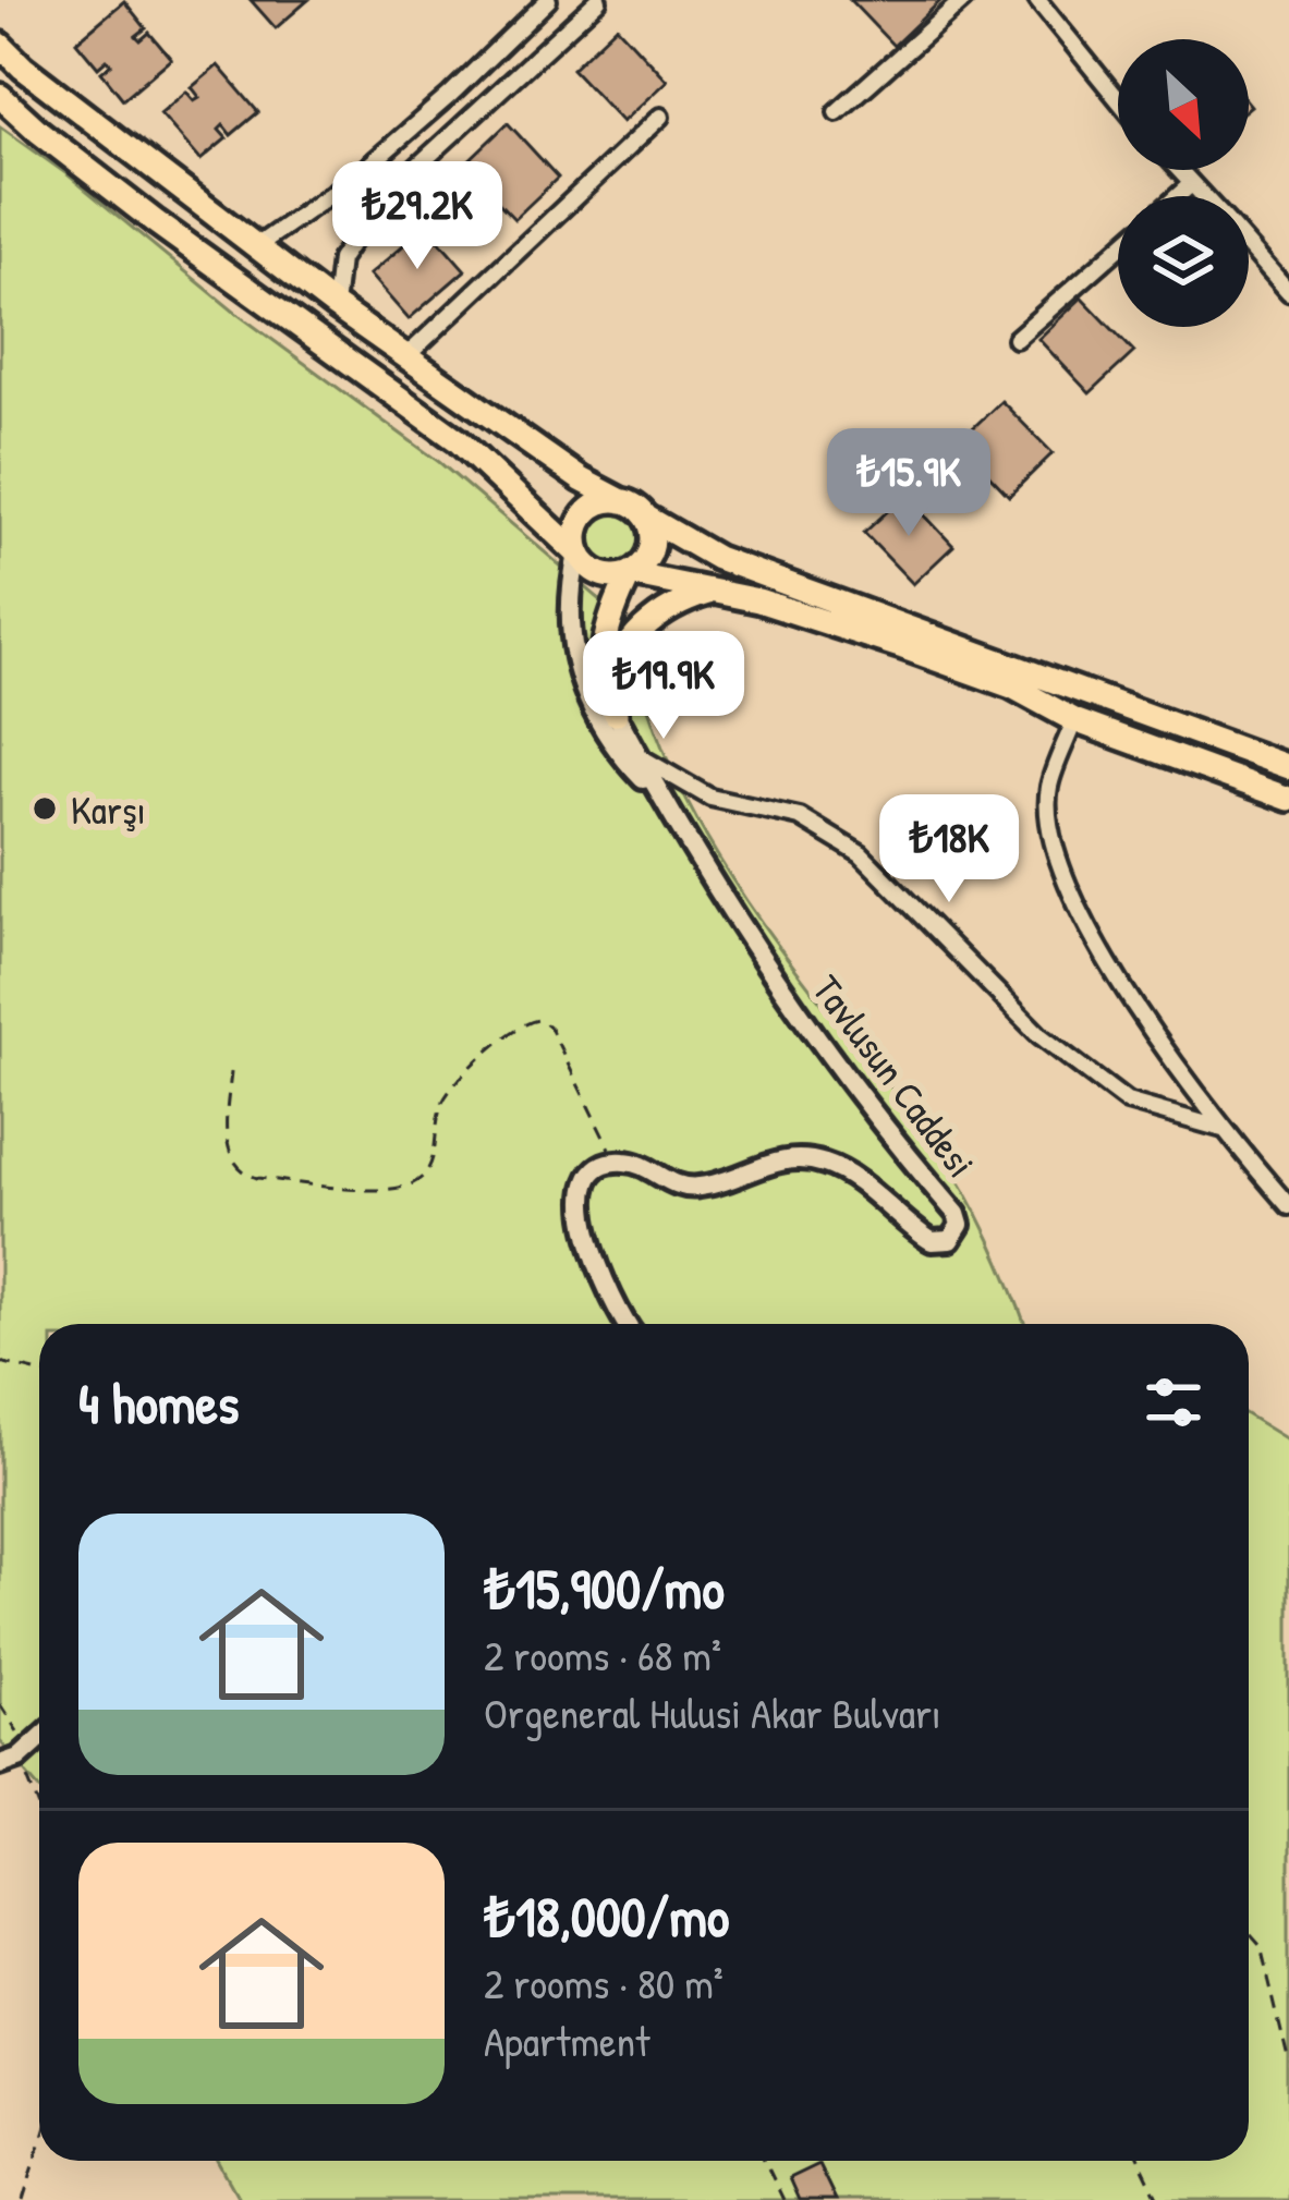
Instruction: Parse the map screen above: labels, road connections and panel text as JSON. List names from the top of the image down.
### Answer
{
  "streets": {
    "street": ["Tavlusun Caddesi"]
  },
  "places": ["Karşı"],
  "north": "bottom right",
  "page": {
    "price": [
      "₺29.2K",
      "₺15.9K",
      "₺19.9K",
      "₺18K"
    ],
    "heading": "4 homes",
    "list": [
      {
        "name": "₺15,900/mo",
        "note": "2 rooms · 68 m² · Orgeneral Hulusi Akar Bulvarı"
      },
      {
        "name": "₺18,000/mo",
        "note": "2 rooms · 80 m² · Apartment"
      }
    ]
  }
}
